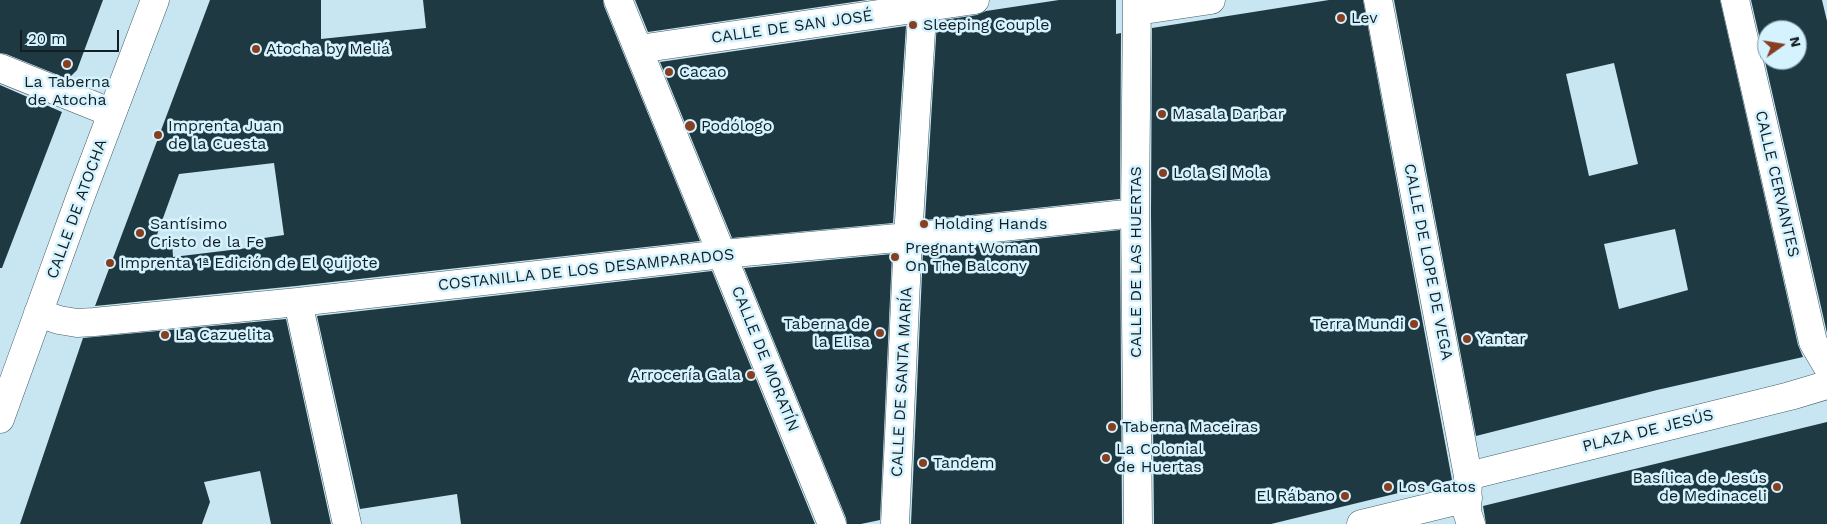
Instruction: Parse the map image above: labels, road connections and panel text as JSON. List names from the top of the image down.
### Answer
{
  "streets": {
    "street": [
      "CALLE DE SAN JOSÉ",
      "CALLE CERVANTES",
      "CALLE DE ATOCHA",
      "CALLE DE LAS HUERTAS",
      "CALLE DE LOPE DE VEGA",
      "COSTANILLA DE LOS DESAMPARADOS",
      "CALLE DE MORATÍN",
      "CALLE DE SANTA MARÍA",
      "PLAZA DE JESÚS"
    ]
  },
  "crossings": [
    ["CALLE DE SAN JOSÉ", "CALLE DE MORATÍN"],
    ["CALLE DE SAN JOSÉ", "CALLE DE SANTA MARÍA"],
    ["CALLE DE ATOCHA", "COSTANILLA DE LOS DESAMPARADOS"],
    ["CALLE DE LAS HUERTAS", "COSTANILLA DE LOS DESAMPARADOS"],
    ["CALLE DE LOPE DE VEGA", "PLAZA DE JESÚS"],
    ["COSTANILLA DE LOS DESAMPARADOS", "CALLE DE MORATÍN"],
    ["COSTANILLA DE LOS DESAMPARADOS", "CALLE DE SANTA MARÍA"]
  ],
  "places": [
    "Lev",
    "Sleeping Couple",
    "Atocha by Meliá",
    "La Taberna de Atocha",
    "Cacao",
    "Masala Darbar",
    "Podólogo",
    "Imprenta Juan de la Cuesta",
    "Lola Si Mola",
    "Holding Hands",
    "Santísimo Cristo de la Fe",
    "Pregnant Woman On The Balcony",
    "Imprenta 1ª Edición de El Quijote",
    "Terra Mundi",
    "Taberna de la Elisa",
    "La Cazuelita",
    "Yantar",
    "Arrocería Gala",
    "Taberna Maceiras",
    "La Colonial de Huertas",
    "Tandem",
    "Los Gatos",
    "Basílica de Jesús de Medinaceli",
    "El Rábano"
  ],
  "scale_bar": "20 m",
  "north": "right"
}
